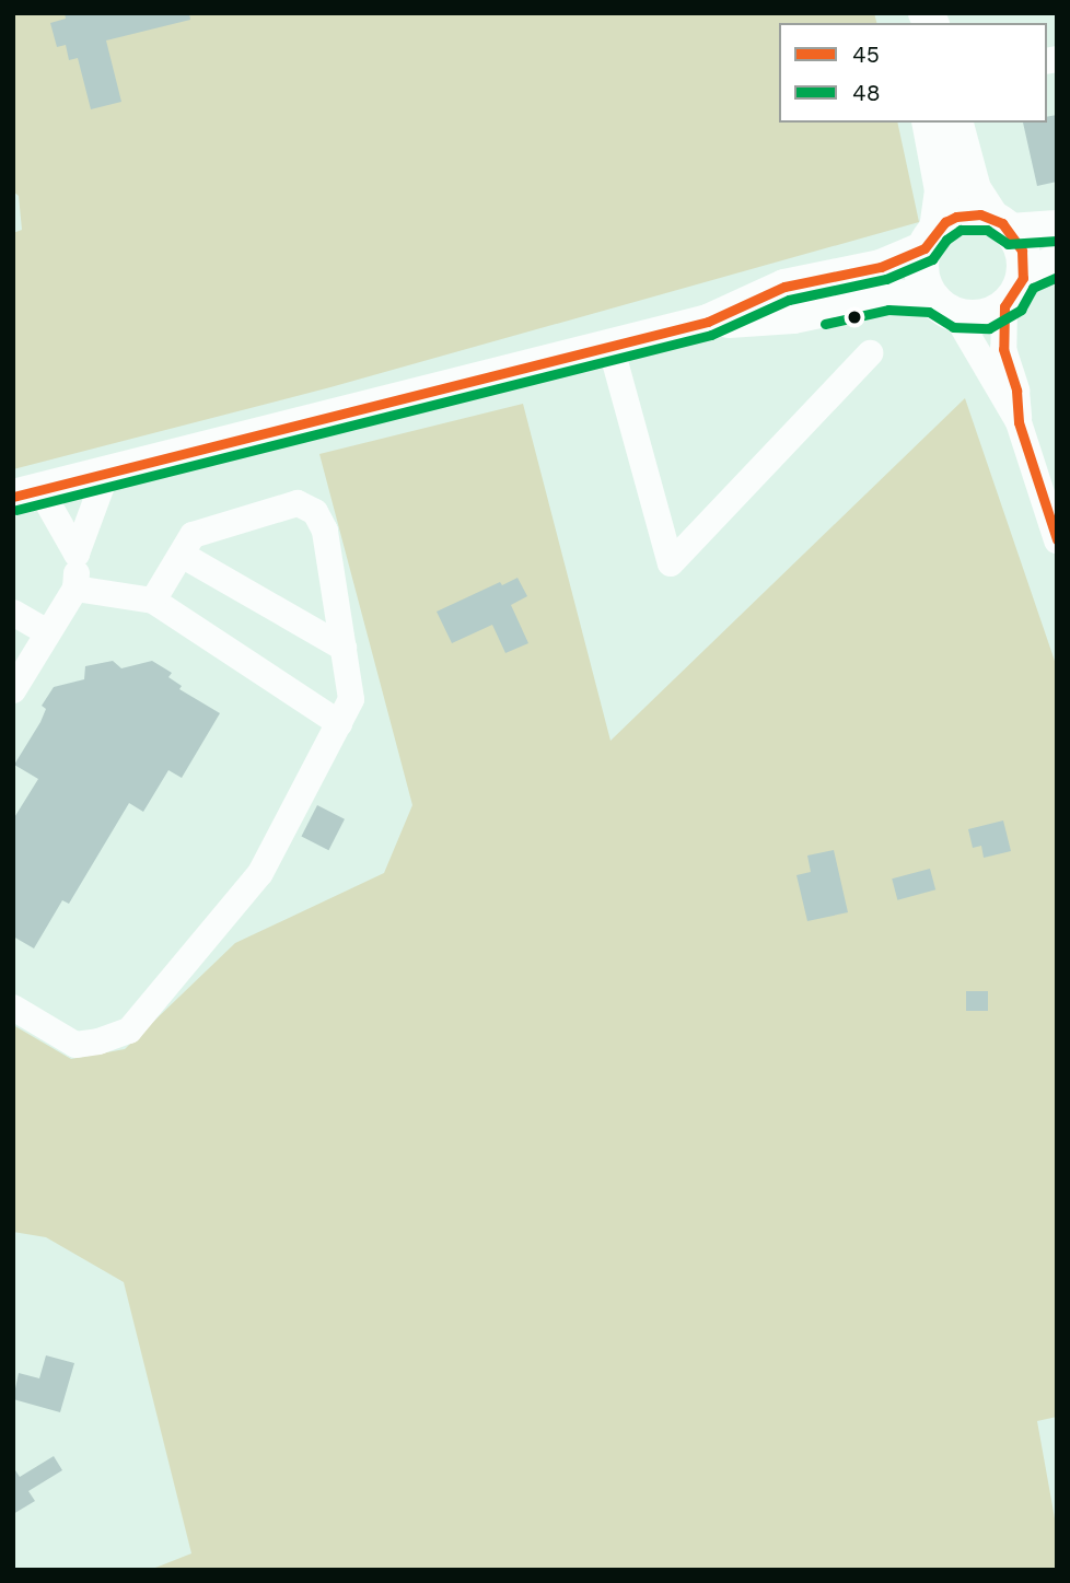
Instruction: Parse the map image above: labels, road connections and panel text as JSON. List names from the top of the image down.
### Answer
{
  "lines": ["transit line 45", "transit line 48"],
  "legend": ["45", "48"]
}
